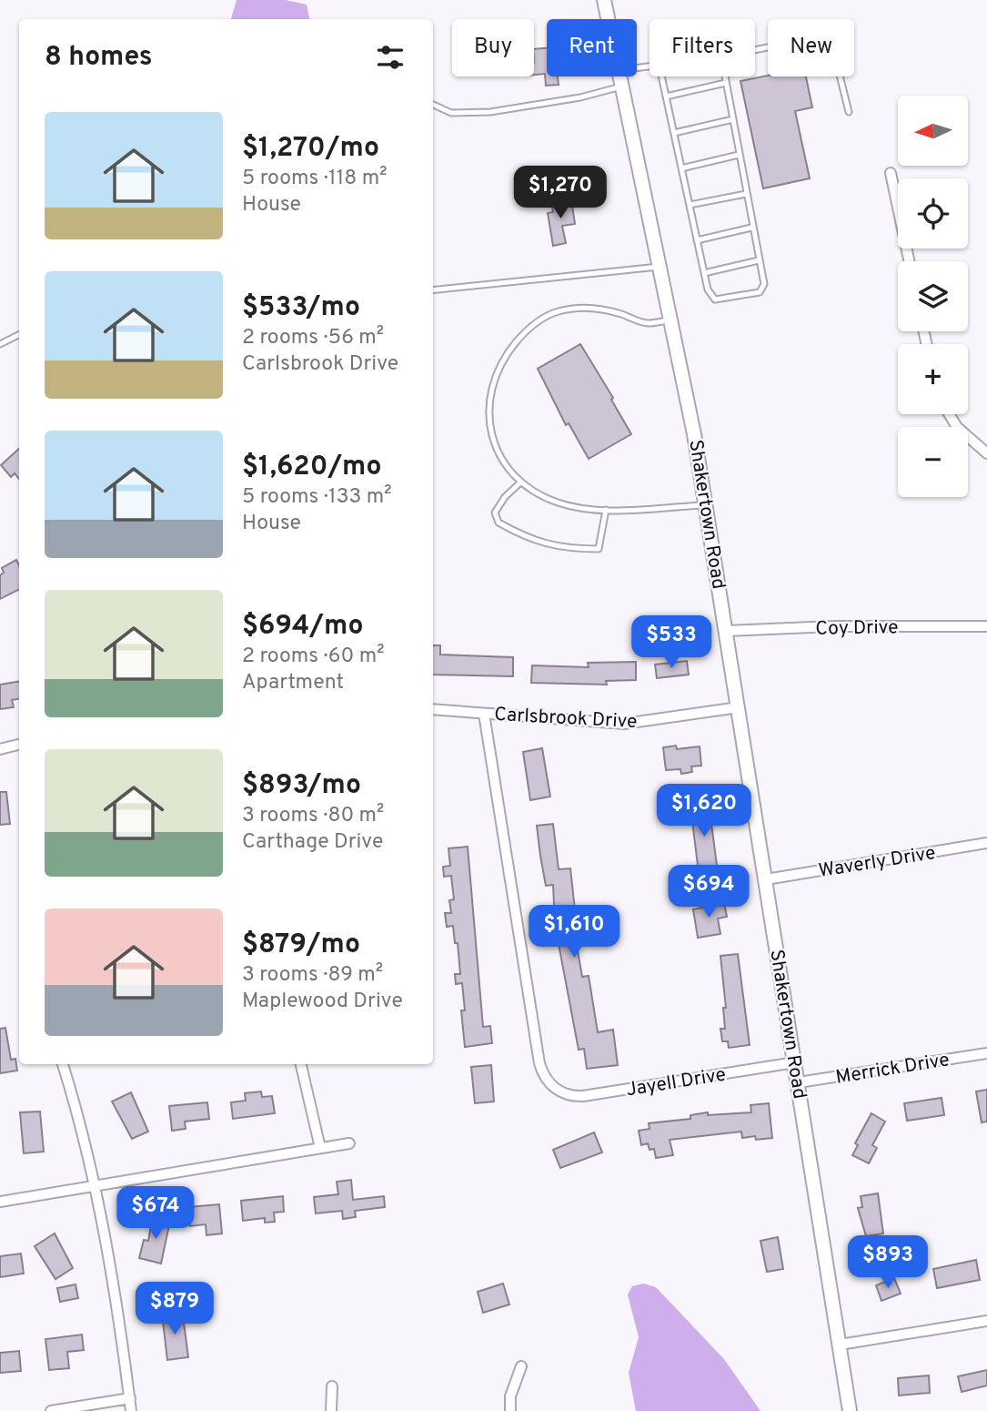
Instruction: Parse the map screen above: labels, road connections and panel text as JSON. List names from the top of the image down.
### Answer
{
  "streets": {
    "street": [
      "Shakertown Road",
      "Coy Drive",
      "Carlsbrook Drive",
      "Waverly Drive",
      "Merrick Drive",
      "Jayell Drive"
    ]
  },
  "crossings": [
    ["Shakertown Road", "Coy Drive"],
    ["Shakertown Road", "Carlsbrook Drive"],
    ["Shakertown Road", "Waverly Drive"],
    ["Shakertown Road", "Merrick Drive"],
    ["Shakertown Road", "Jayell Drive"],
    ["Carlsbrook Drive", "Jayell Drive"]
  ],
  "north": "left",
  "page": {
    "chip": [
      "Buy",
      "Rent",
      "Filters",
      "New"
    ],
    "heading": "8 homes",
    "map_buttons": ["+", "−"],
    "list": [
      {
        "name": "$1,270/mo",
        "note": "5 rooms · 118 m² · House"
      },
      {
        "name": "$533/mo",
        "note": "2 rooms · 56 m² · Carlsbrook Drive"
      },
      {
        "name": "$1,620/mo",
        "note": "5 rooms · 133 m² · House"
      },
      {
        "name": "$694/mo",
        "note": "2 rooms · 60 m² · Apartment"
      },
      {
        "name": "$893/mo",
        "note": "3 rooms · 80 m² · Carthage Drive"
      },
      {
        "name": "$879/mo",
        "note": "3 rooms · 89 m² · Maplewood Drive"
      }
    ],
    "price": [
      "$1,270",
      "$533",
      "$1,620",
      "$694",
      "$1,610",
      "$674",
      "$893",
      "$879"
    ]
  }
}
